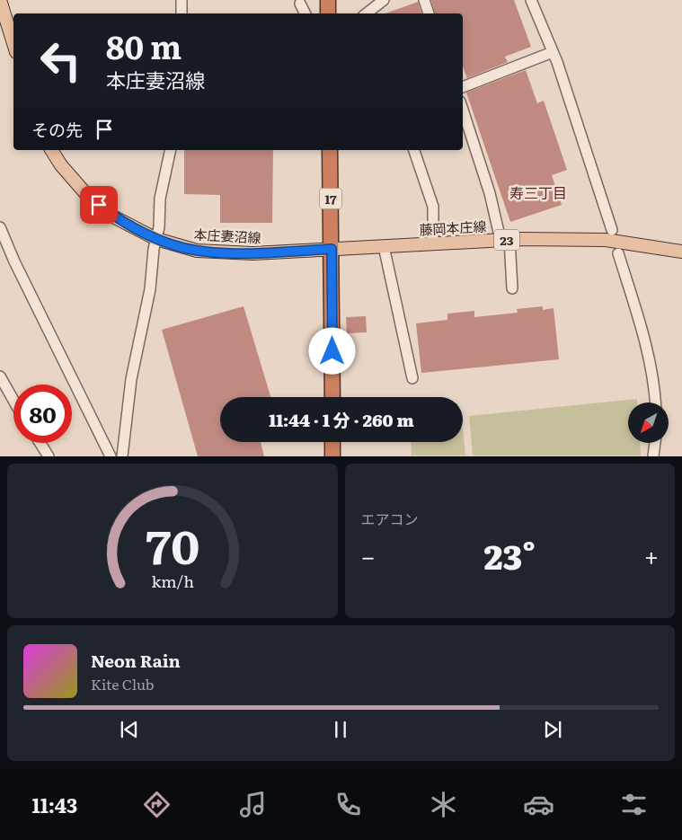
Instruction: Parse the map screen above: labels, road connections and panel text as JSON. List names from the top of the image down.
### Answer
{
  "streets": {
    "highway": ["17"],
    "main road": ["藤岡本庄線", "本庄妻沼線", "23"]
  },
  "crossings": [
    ["17", "藤岡本庄線"],
    ["17", "本庄妻沼線"],
    ["藤岡本庄線", "本庄妻沼線"]
  ],
  "districts": ["寿三丁目"],
  "north": "bottom left",
  "page": {
    "turn": ["80 m", "本庄妻沼線"],
    "then": "その先",
    "limit": "80",
    "trip": "11:44 · 1 分 · 260 m",
    "tile": "エアコン",
    "heat": ["−", "23°", "+"],
    "song": ["Neon Rain", "Kite Club"],
    "tabs": "11:43",
    "gauge": ["70", "km/h"]
  }
}
